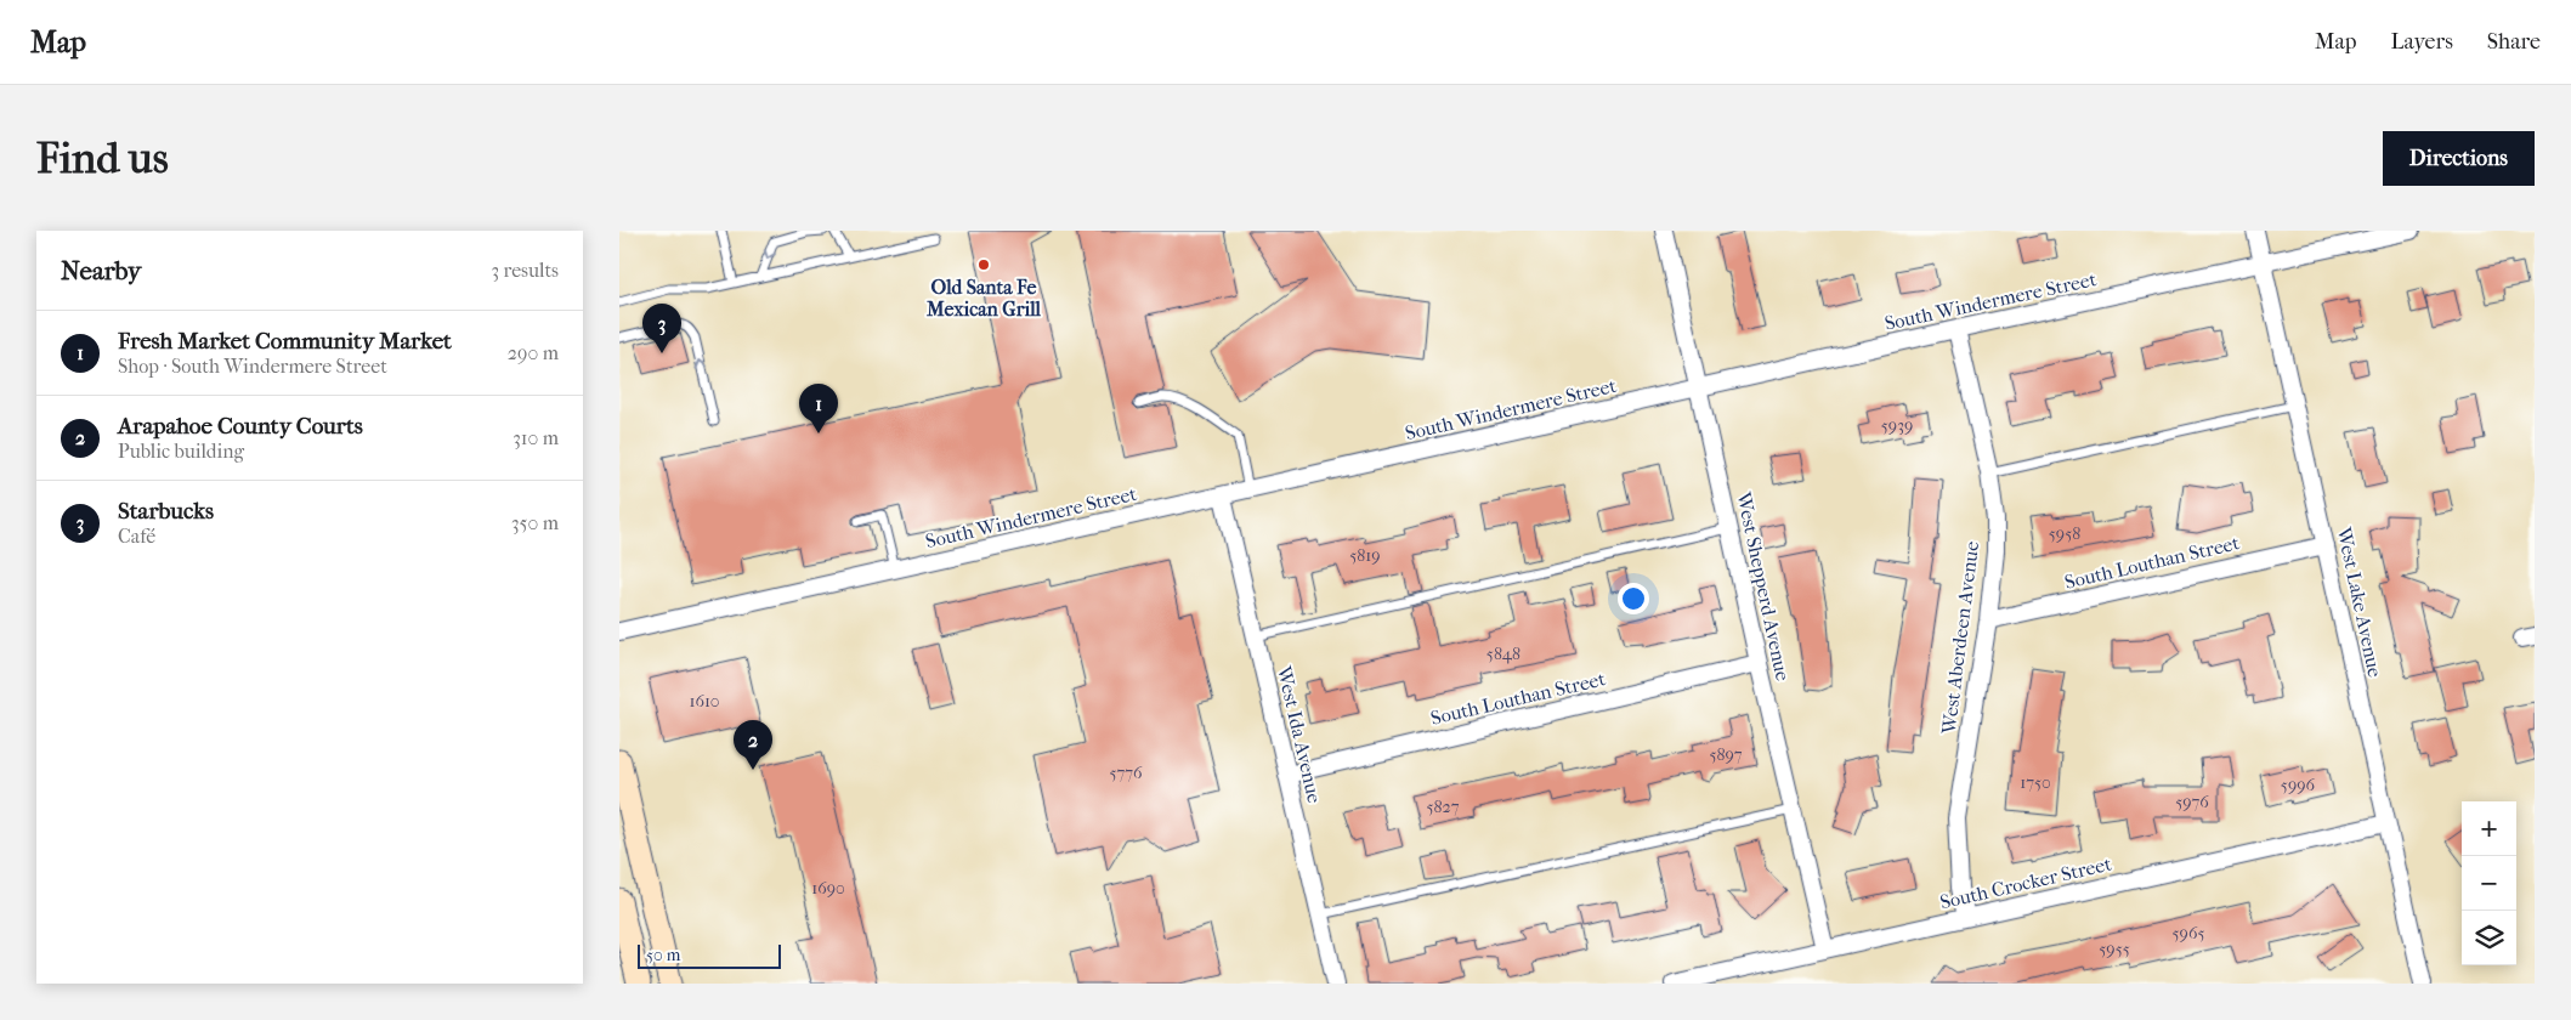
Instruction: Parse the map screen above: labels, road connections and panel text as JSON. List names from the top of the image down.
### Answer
{
  "streets": {
    "street": [
      "South Windermere Street",
      "South Louthan Street",
      "West Shepperd Avenue",
      "West Lake Avenue",
      "West Aberdeen Avenue",
      "West Ida Avenue",
      "South Crocker Street"
    ]
  },
  "crossings": [
    ["South Windermere Street", "West Shepperd Avenue"],
    ["South Windermere Street", "West Lake Avenue"],
    ["South Windermere Street", "West Aberdeen Avenue"],
    ["South Windermere Street", "West Ida Avenue"],
    ["South Louthan Street", "West Shepperd Avenue"],
    ["South Louthan Street", "West Lake Avenue"],
    ["South Louthan Street", "West Aberdeen Avenue"],
    ["South Louthan Street", "West Ida Avenue"],
    ["West Shepperd Avenue", "South Crocker Street"],
    ["West Lake Avenue", "South Crocker Street"],
    ["West Aberdeen Avenue", "South Crocker Street"]
  ],
  "places": ["Old Santa Fe Mexican Grill"],
  "house_numbers": [
    "5939",
    "5958",
    "5819",
    "5848",
    "1610",
    "5897",
    "5776",
    "1750",
    "5996",
    "5976",
    "5827",
    "1690",
    "5965",
    "5955"
  ],
  "scale_bar": "50 m",
  "page": {
    "header": "Map",
    "nav": ["Map", "Layers", "Share"],
    "buttons": "Directions",
    "title": "Find us",
    "heading": ["Nearby", "3 results"],
    "pins": ["3", "1", "2"],
    "list": [
      {
        "mark": "1",
        "name": "Fresh Market Community Market",
        "note": "Shop · South Windermere Street",
        "value": "290 m"
      },
      {
        "mark": "2",
        "name": "Arapahoe County Courts",
        "note": "Public building",
        "value": "310 m"
      },
      {
        "mark": "3",
        "name": "Starbucks",
        "note": "Café",
        "value": "350 m"
      }
    ],
    "map_buttons": ["+", "−"],
    "scale": "50 m"
  }
}
